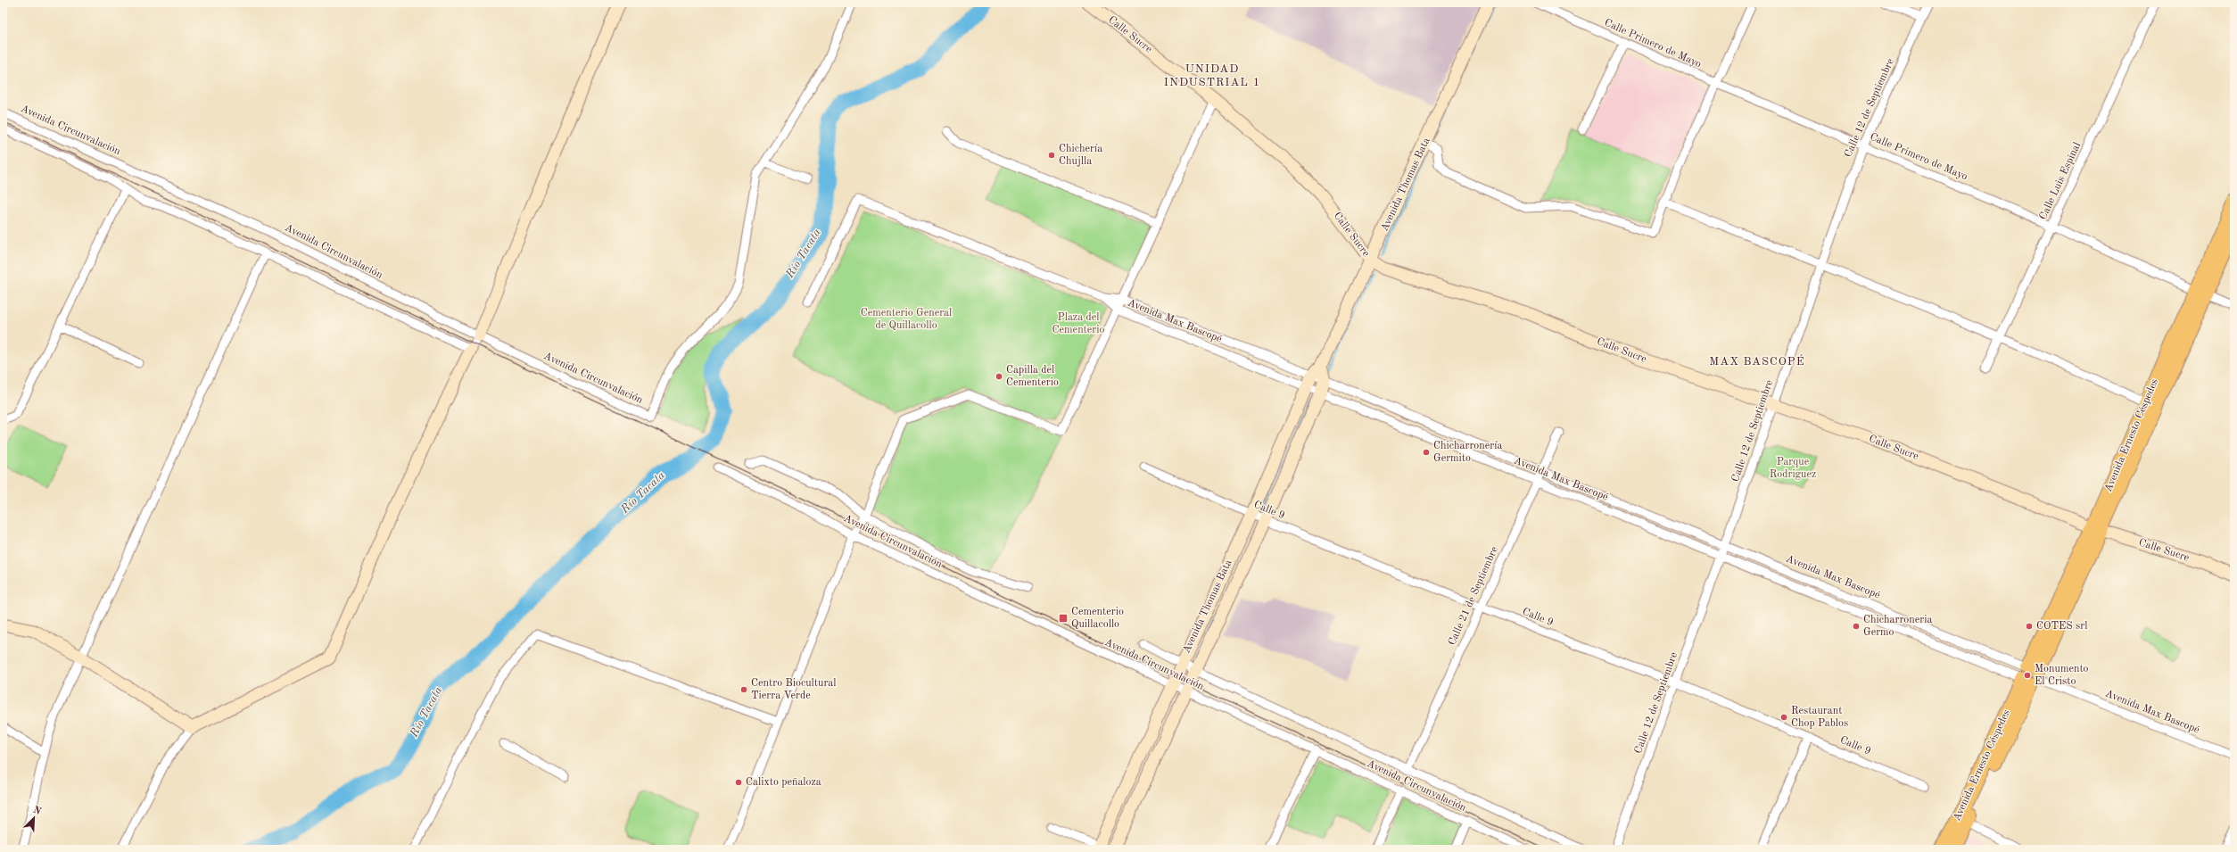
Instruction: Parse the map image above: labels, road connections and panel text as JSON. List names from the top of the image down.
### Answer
{
  "streets": {
    "highway": ["Avenida Ernesto Céspedes"],
    "main road": ["Calle Sucre", "Avenida Thomas Bata"],
    "street": [
      "Calle Primero de Mayo",
      "Calle 12 de Septiembre",
      "Avenida Circunvalación",
      "Calle Luis Espinal",
      "Avenida Max Bascopé",
      "Calle 9",
      "Calle 21 de Septiembre"
    ]
  },
  "crossings": [
    ["Calle Sucre", "Calle 12 de Septiembre"],
    ["Calle Sucre", "Avenida Thomas Bata"],
    ["Calle Sucre", "Avenida Ernesto Céspedes"],
    ["Calle Primero de Mayo", "Calle 12 de Septiembre"],
    ["Calle Primero de Mayo", "Calle Luis Espinal"],
    ["Calle Primero de Mayo", "Avenida Ernesto Céspedes"],
    ["Calle 12 de Septiembre", "Avenida Max Bascopé"],
    ["Calle 12 de Septiembre", "Calle 9"],
    ["Avenida Circunvalación", "Avenida Thomas Bata"],
    ["Avenida Circunvalación", "Calle 21 de Septiembre"],
    ["Avenida Thomas Bata", "Avenida Max Bascopé"],
    ["Avenida Thomas Bata", "Calle 9"],
    ["Avenida Max Bascopé", "Avenida Ernesto Céspedes"],
    ["Avenida Max Bascopé", "Calle 21 de Septiembre"],
    ["Calle 9", "Calle 21 de Septiembre"]
  ],
  "districts": ["UNIDAD INDUSTRIAL 1", "MAX BASCOPÉ"],
  "water": ["Río Tacata"],
  "parks": ["Cementerio General de Quillacollo", "Plaza del Cementerio", "Parque Rodriguez"],
  "places": {
    "other": [
      "Chichería Chujlla",
      "Capilla del Cementerio",
      "Chicharronería Germito",
      "Chicharroneria Germo",
      "COTES srl",
      "Monumento El Cristo",
      "Centro Biocultural Tierra Verde",
      "Restaurant Chop Pablos",
      "Calixto peñaloza"
    ],
    "transit": ["Cementerio Quillacollo"]
  },
  "north": "top right"
}
